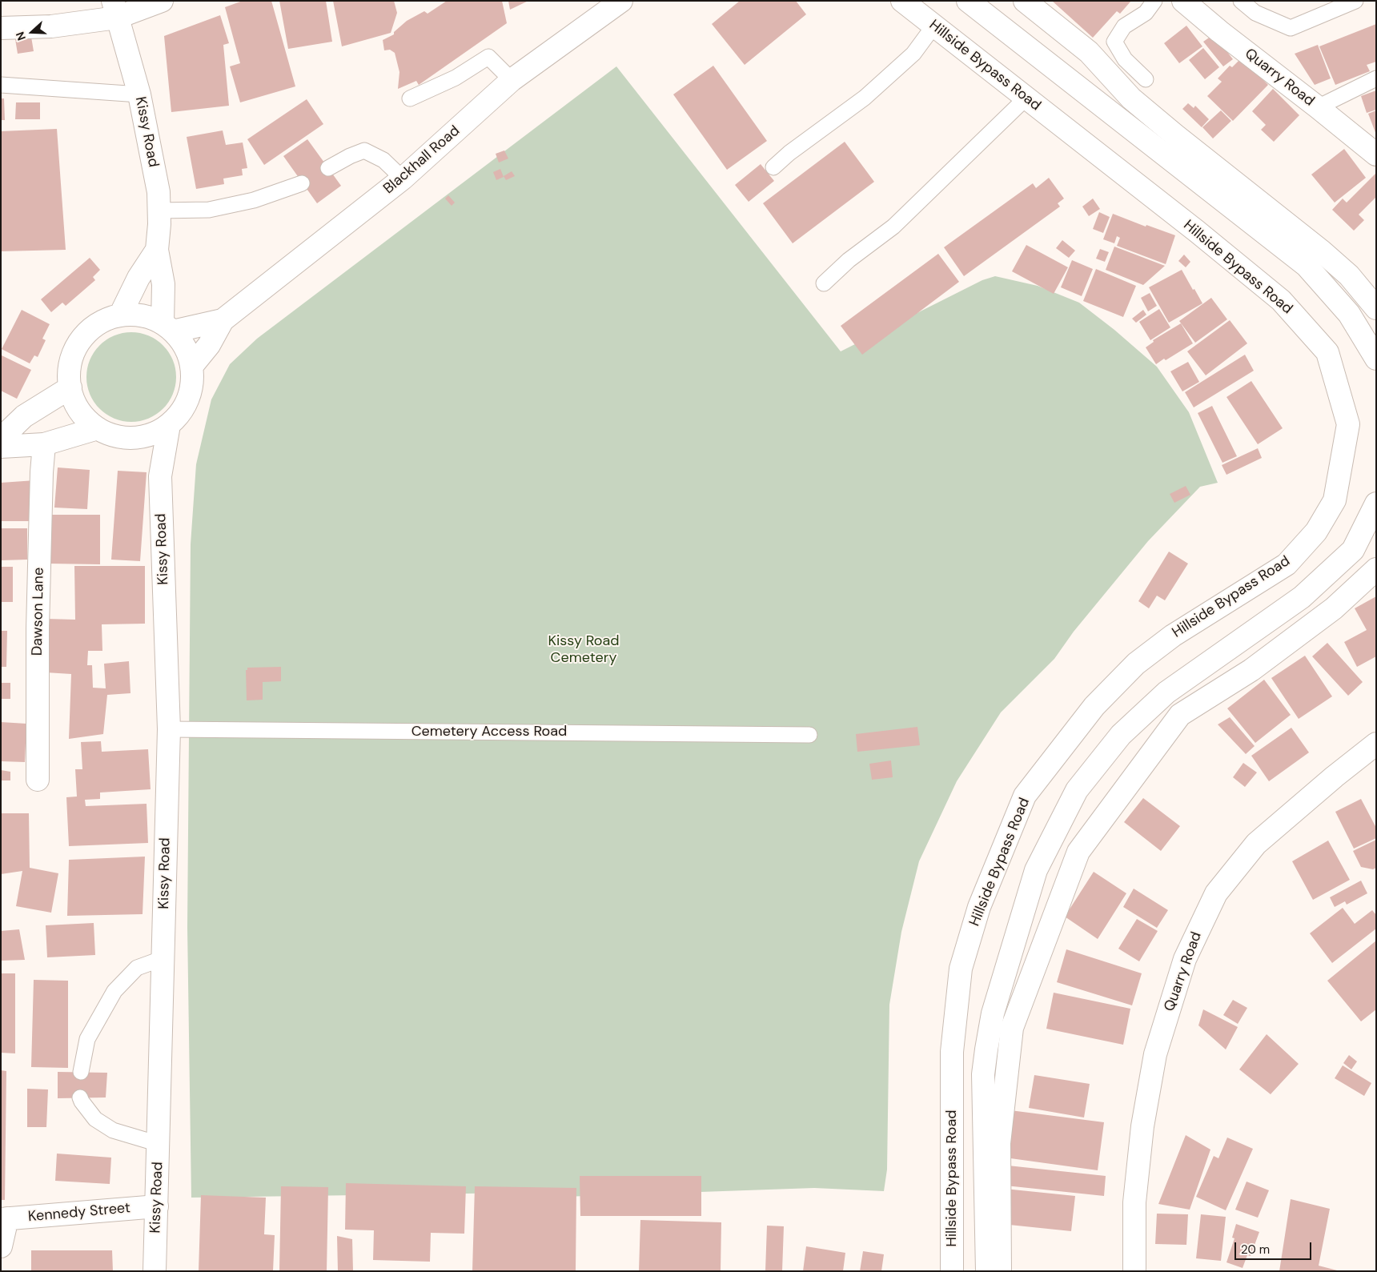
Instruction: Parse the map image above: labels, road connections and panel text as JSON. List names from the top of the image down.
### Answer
{
  "streets": {
    "main road": [
      "Hillside Bypass Road",
      "Quarry Road",
      "Kissy Road",
      "Blackhall Road",
      "Dawson Lane",
      "Kennedy Street"
    ],
    "lane": ["Cemetery Access Road"]
  },
  "crossings": [
    ["Kissy Road", "Blackhall Road"],
    ["Kissy Road", "Cemetery Access Road"],
    ["Kissy Road", "Kennedy Street"]
  ],
  "parks": ["Kissy Road Cemetery"],
  "scale_bar": "20 m",
  "north": "left"
}
